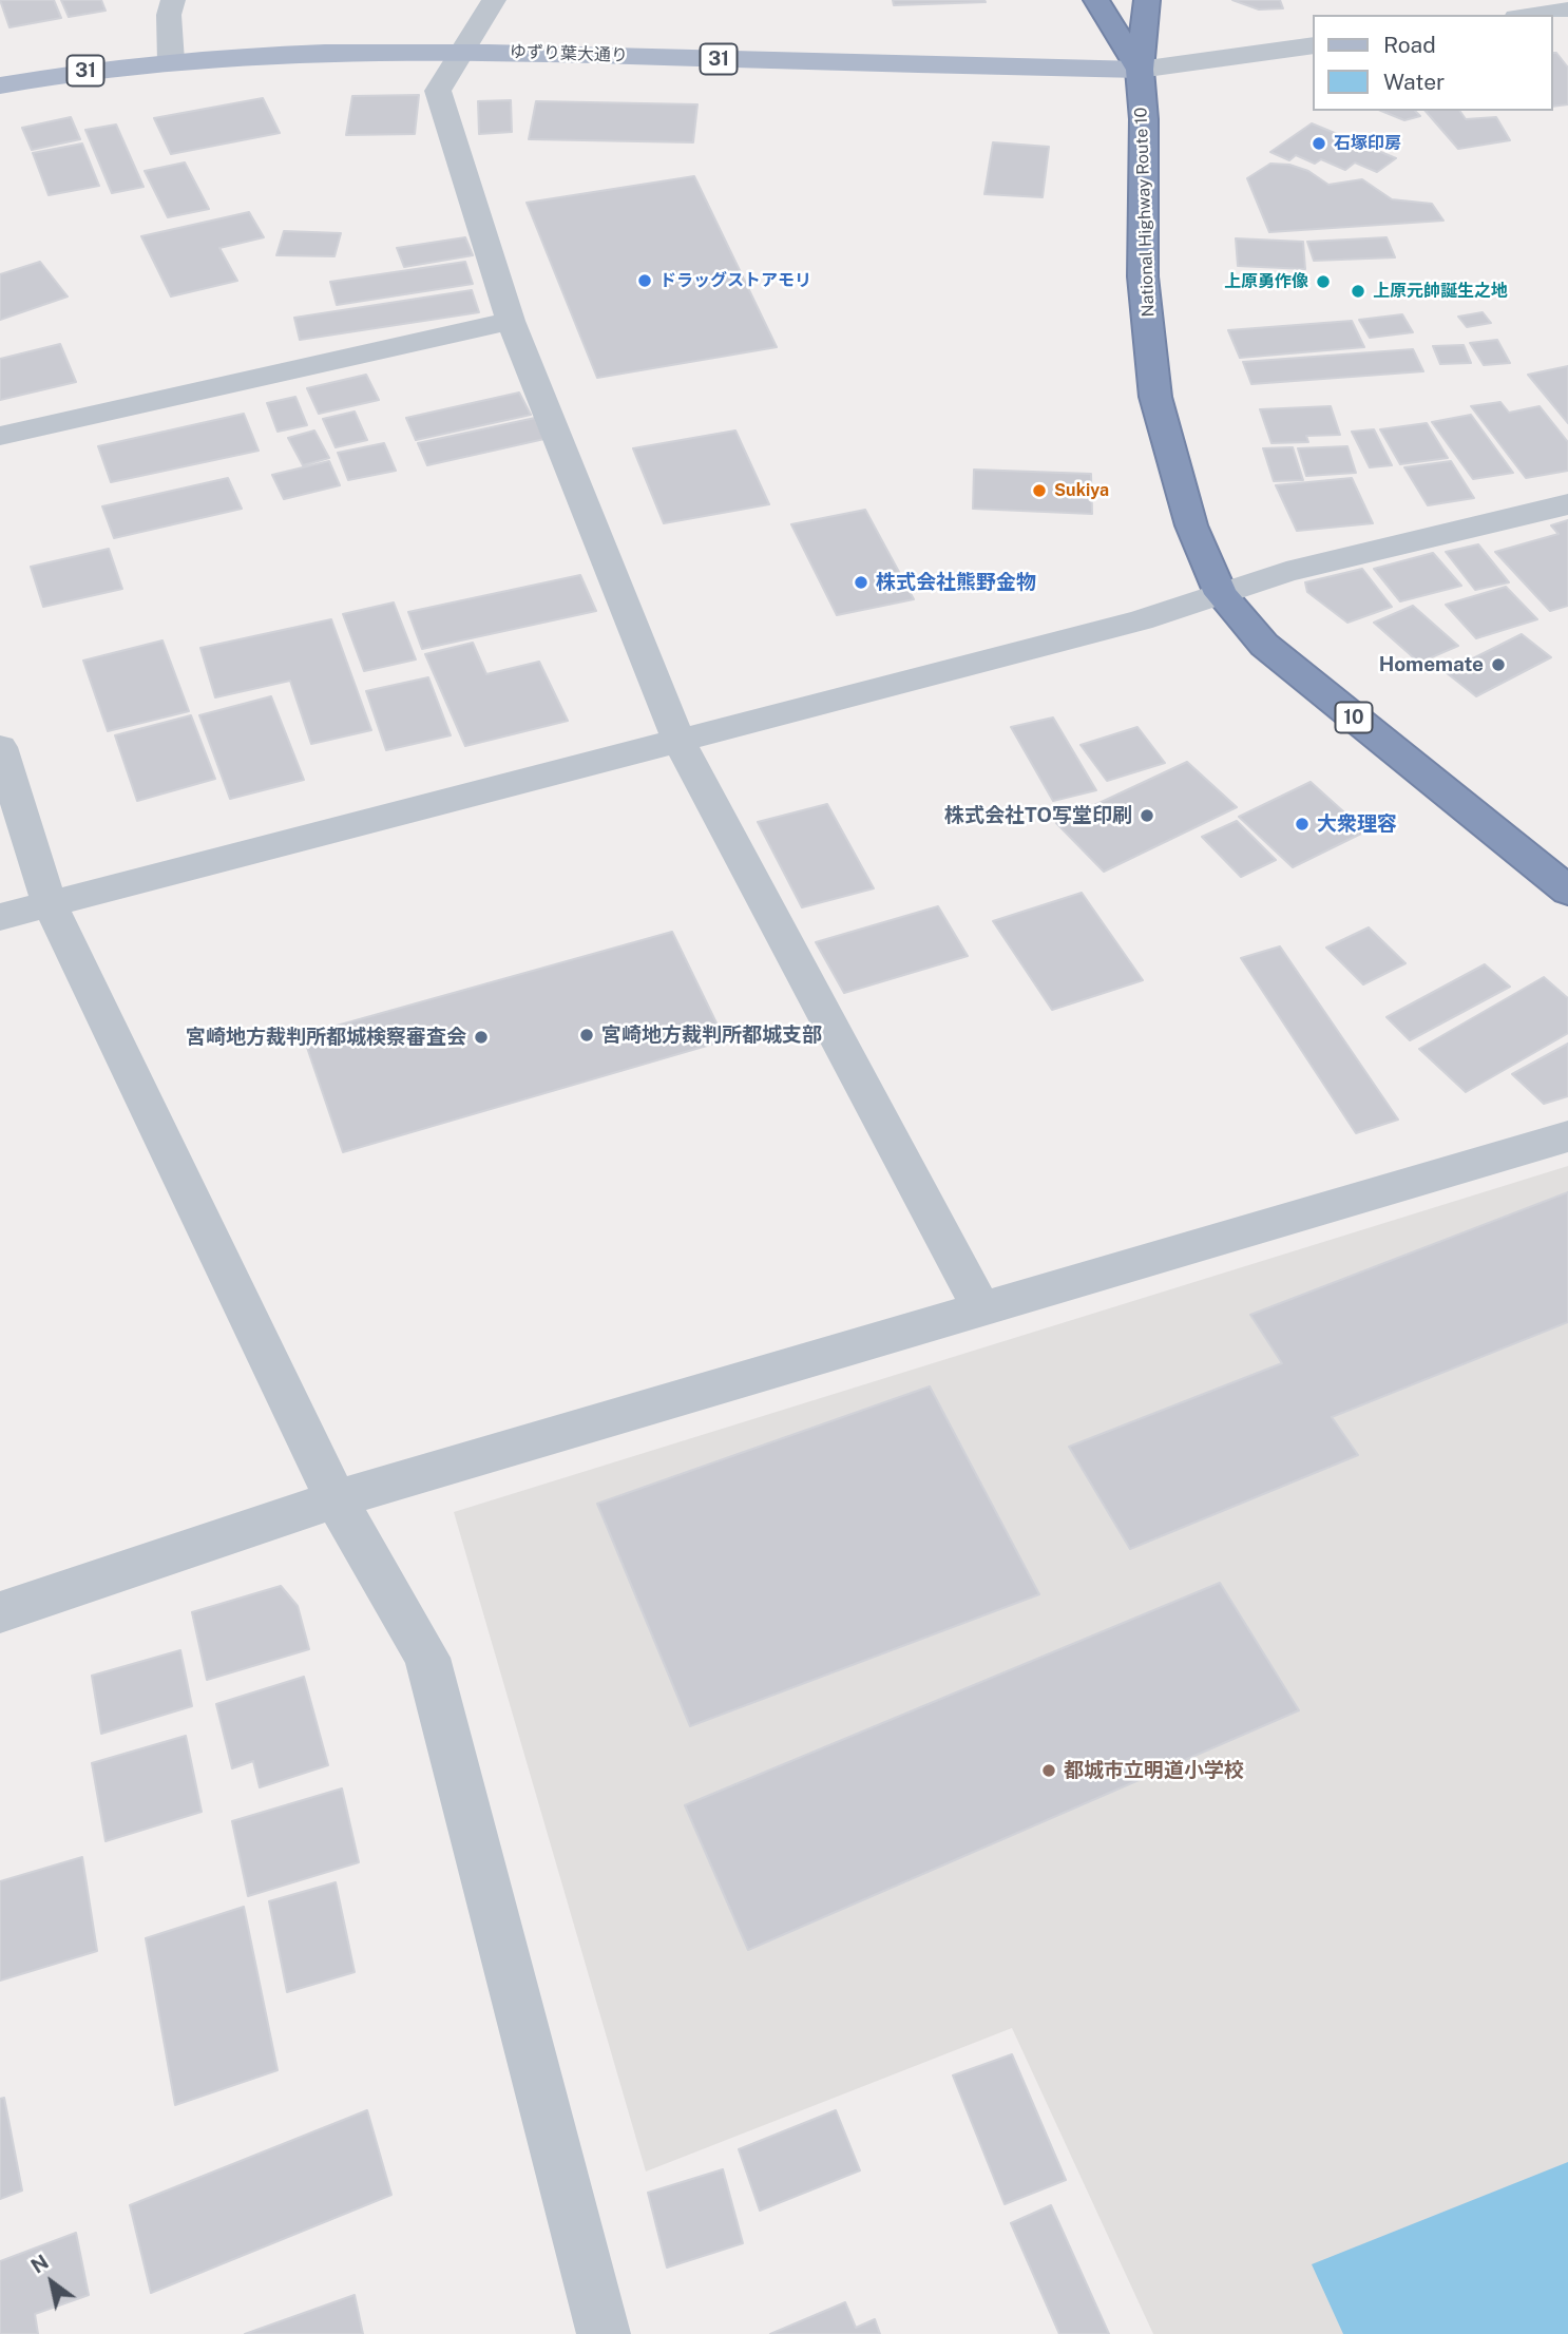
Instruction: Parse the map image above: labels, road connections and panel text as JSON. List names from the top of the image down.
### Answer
{
  "streets": {
    "highway": ["National Highway Route 10", "10"],
    "main road": ["ゆずり葉大通り", "31"]
  },
  "crossings": [
    ["ゆずり葉大通り", "National Highway Route 10"]
  ],
  "places": [
    "石塚印房",
    "ドラッグストアモリ",
    "上原勇作像",
    "上原元帥誕生之地",
    "Sukiya",
    "株式会社熊野金物",
    "Homemate",
    "株式会社TO写堂印刷",
    "大衆理容",
    "宮崎地方裁判所都城支部",
    "宮崎地方裁判所都城検察審査会",
    "都城市立明道小学校"
  ],
  "legend": ["Road", "Water"],
  "north": "top left"
}
